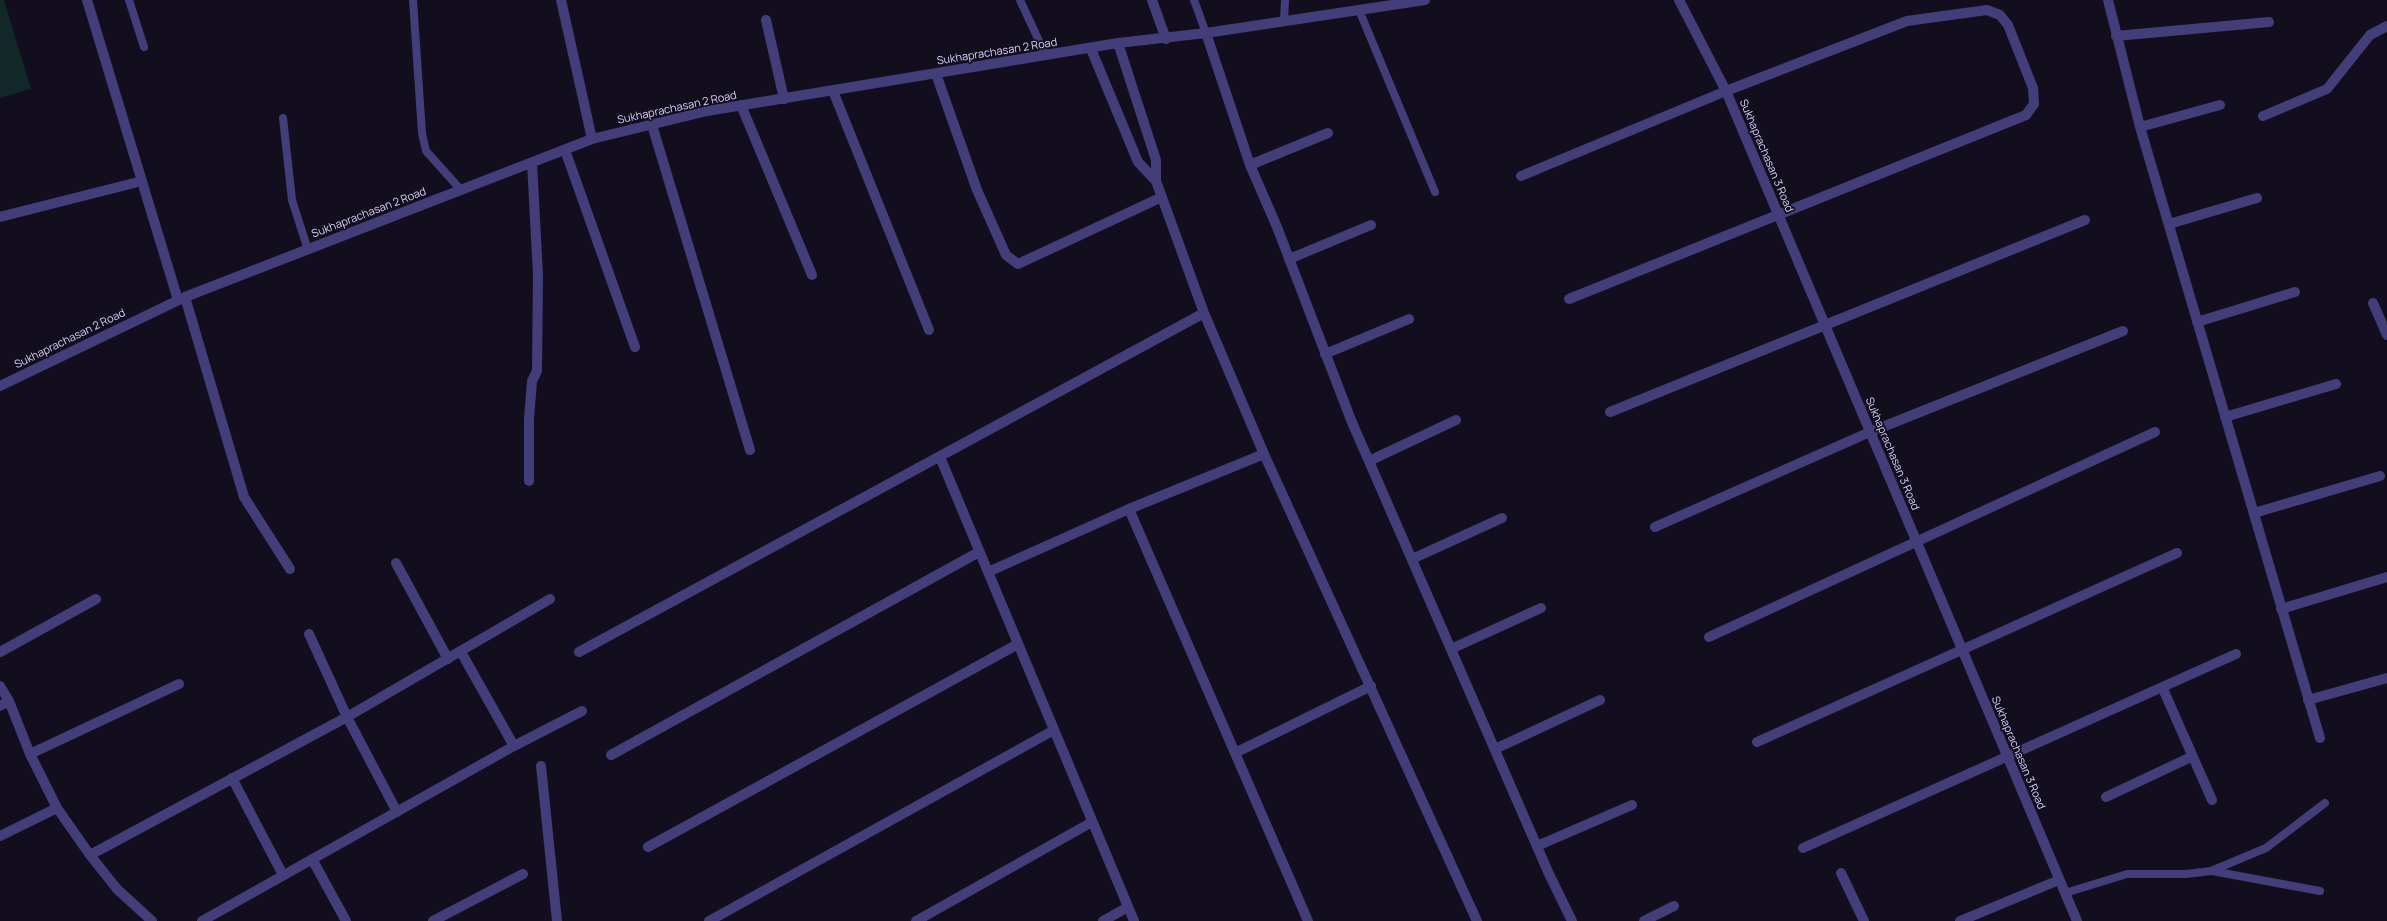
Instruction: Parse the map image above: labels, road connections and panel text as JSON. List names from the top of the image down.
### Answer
{
  "streets": {
    "street": ["Sukhaprachasan 2 Road", "Sukhaprachasan 3 Road"]
  }
}
